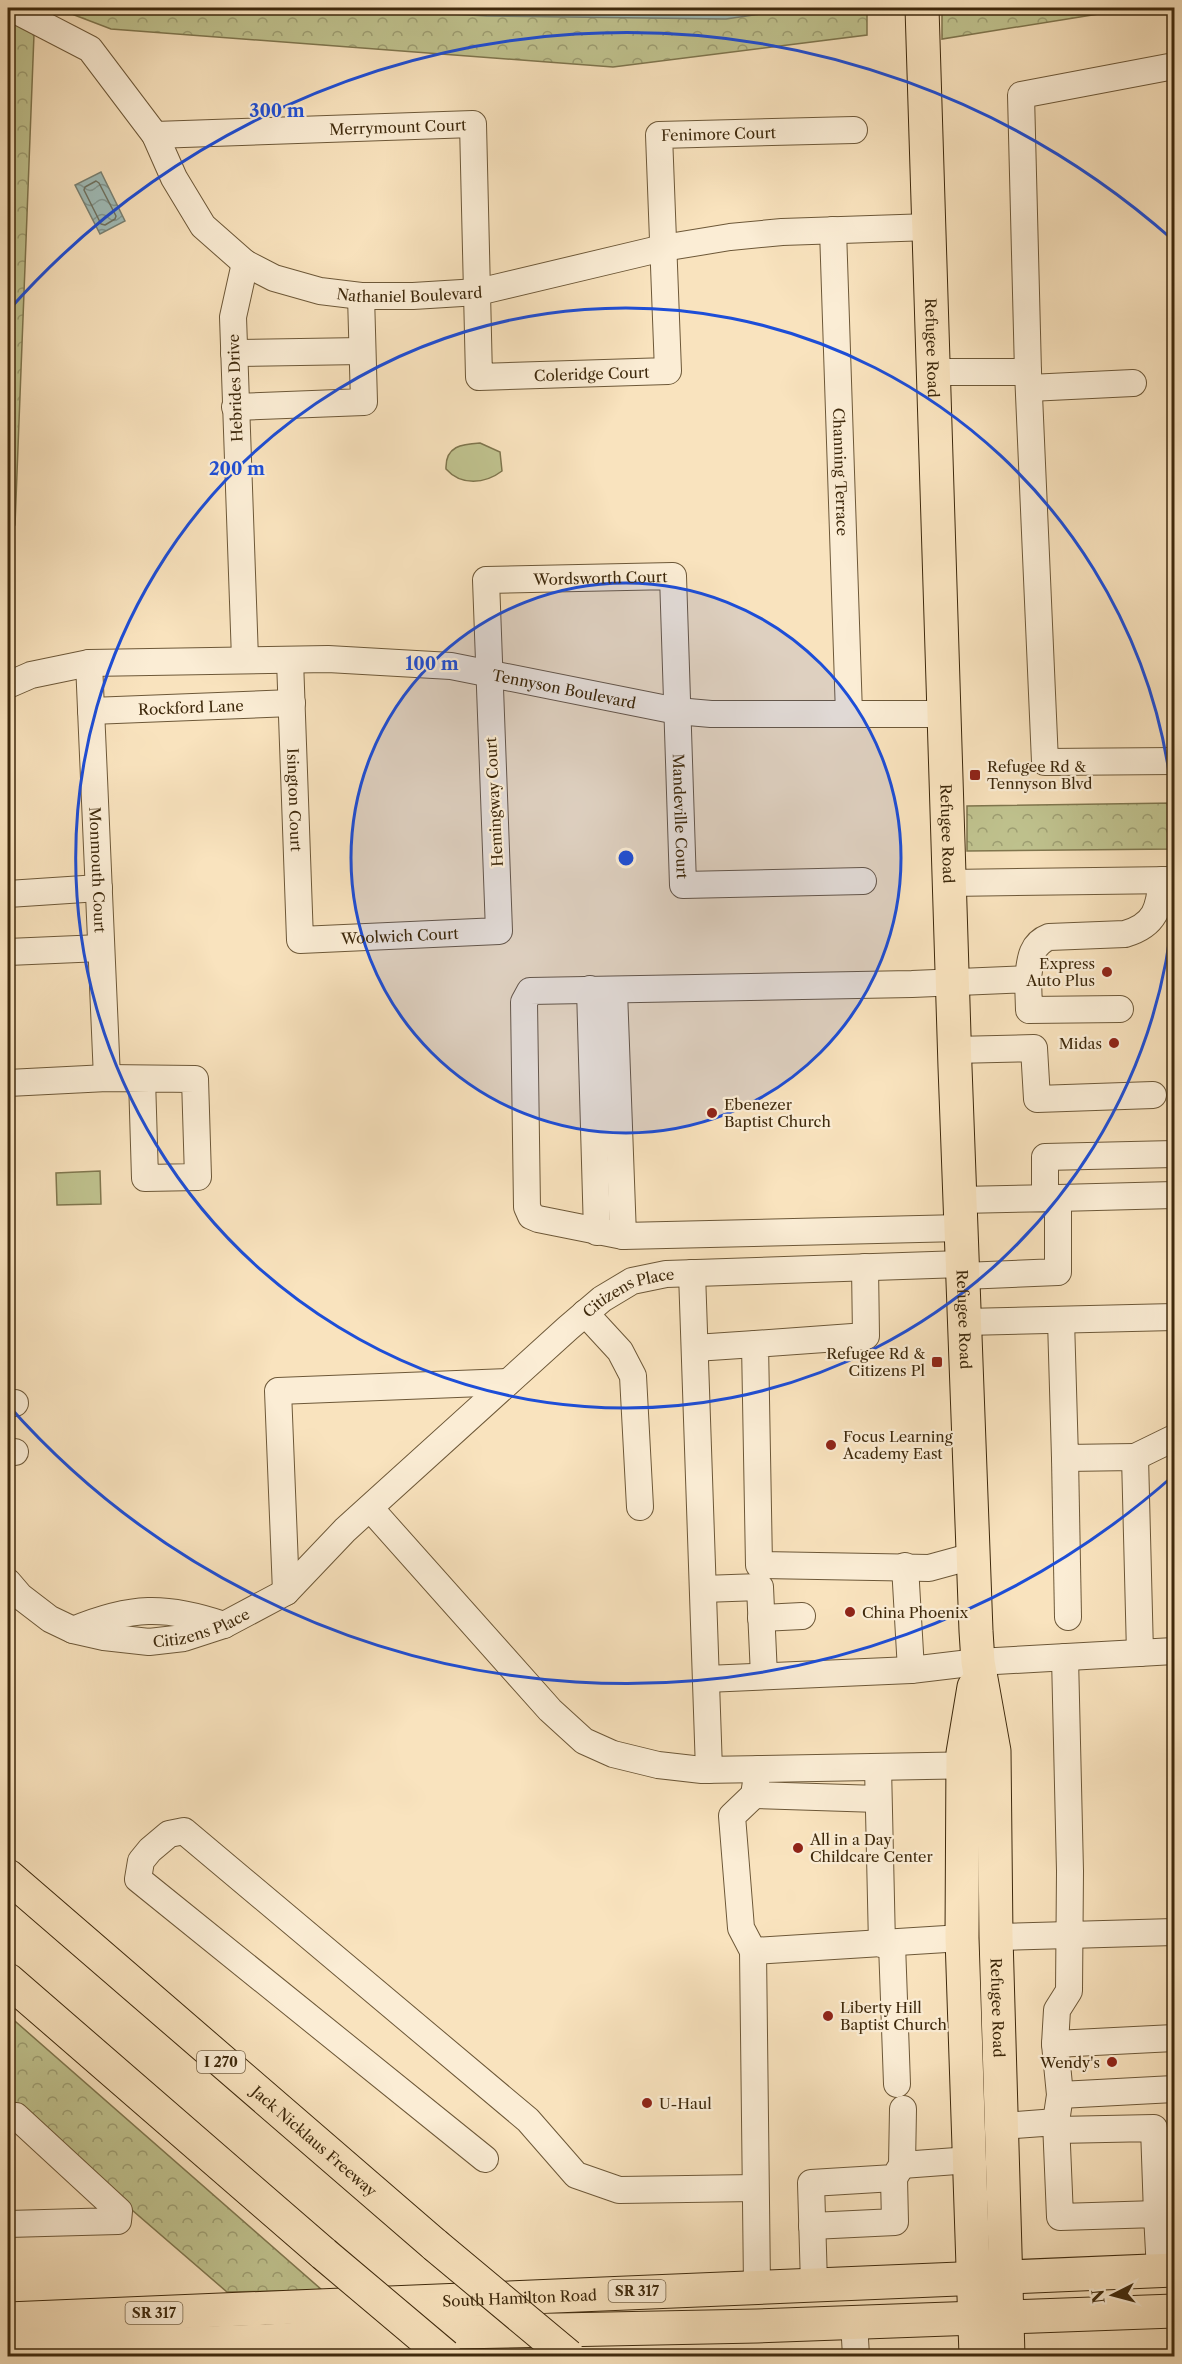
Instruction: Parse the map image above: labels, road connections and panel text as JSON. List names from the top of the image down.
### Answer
{
  "streets": {
    "main road": [
      "Refugee Road",
      "I 270",
      "Jack Nicklaus Freeway",
      "SR 317",
      "South Hamilton Road"
    ],
    "street": [
      "Merrymount Court",
      "Fenimore Court",
      "Nathaniel Boulevard",
      "Coleridge Court",
      "Hebrides Drive",
      "Channing Terrace",
      "Wordsworth Court",
      "Tennyson Boulevard",
      "Rockford Lane",
      "Isington Court",
      "Hemingway Court",
      "Mandeville Court",
      "Monmouth Court",
      "Woolwich Court",
      "Citizens Place"
    ]
  },
  "crossings": [
    ["Merrymount Court", "Nathaniel Boulevard"],
    ["Merrymount Court", "Coleridge Court"],
    ["Fenimore Court", "Nathaniel Boulevard"],
    ["Fenimore Court", "Coleridge Court"],
    ["Nathaniel Boulevard", "Refugee Road"],
    ["Nathaniel Boulevard", "Coleridge Court"],
    ["Nathaniel Boulevard", "Hebrides Drive"],
    ["Nathaniel Boulevard", "Channing Terrace"],
    ["Refugee Road", "Tennyson Boulevard"],
    ["Refugee Road", "Citizens Place"],
    ["Refugee Road", "SR 317"],
    ["Refugee Road", "South Hamilton Road"],
    ["Hebrides Drive", "Tennyson Boulevard"],
    ["Channing Terrace", "Tennyson Boulevard"],
    ["Wordsworth Court", "Tennyson Boulevard"],
    ["Wordsworth Court", "Hemingway Court"],
    ["Wordsworth Court", "Mandeville Court"],
    ["Tennyson Boulevard", "Isington Court"],
    ["Tennyson Boulevard", "Hemingway Court"],
    ["Tennyson Boulevard", "Mandeville Court"],
    ["Tennyson Boulevard", "Monmouth Court"],
    ["Rockford Lane", "Isington Court"],
    ["Rockford Lane", "Monmouth Court"],
    ["Isington Court", "Woolwich Court"],
    ["Hemingway Court", "Woolwich Court"]
  ],
  "places": {
    "transit": ["Refugee Rd & Tennyson Blvd", "Refugee Rd & Citizens Pl"],
    "other": [
      "Express Auto Plus",
      "Midas",
      "Ebenezer Baptist Church",
      "Focus Learning Academy East",
      "China Phoenix",
      "All in a Day Childcare Center",
      "Liberty Hill Baptist Church",
      "Wendy's",
      "U-Haul"
    ]
  },
  "north": "left",
  "rings": ["300 m", "200 m", "100 m"]
}
